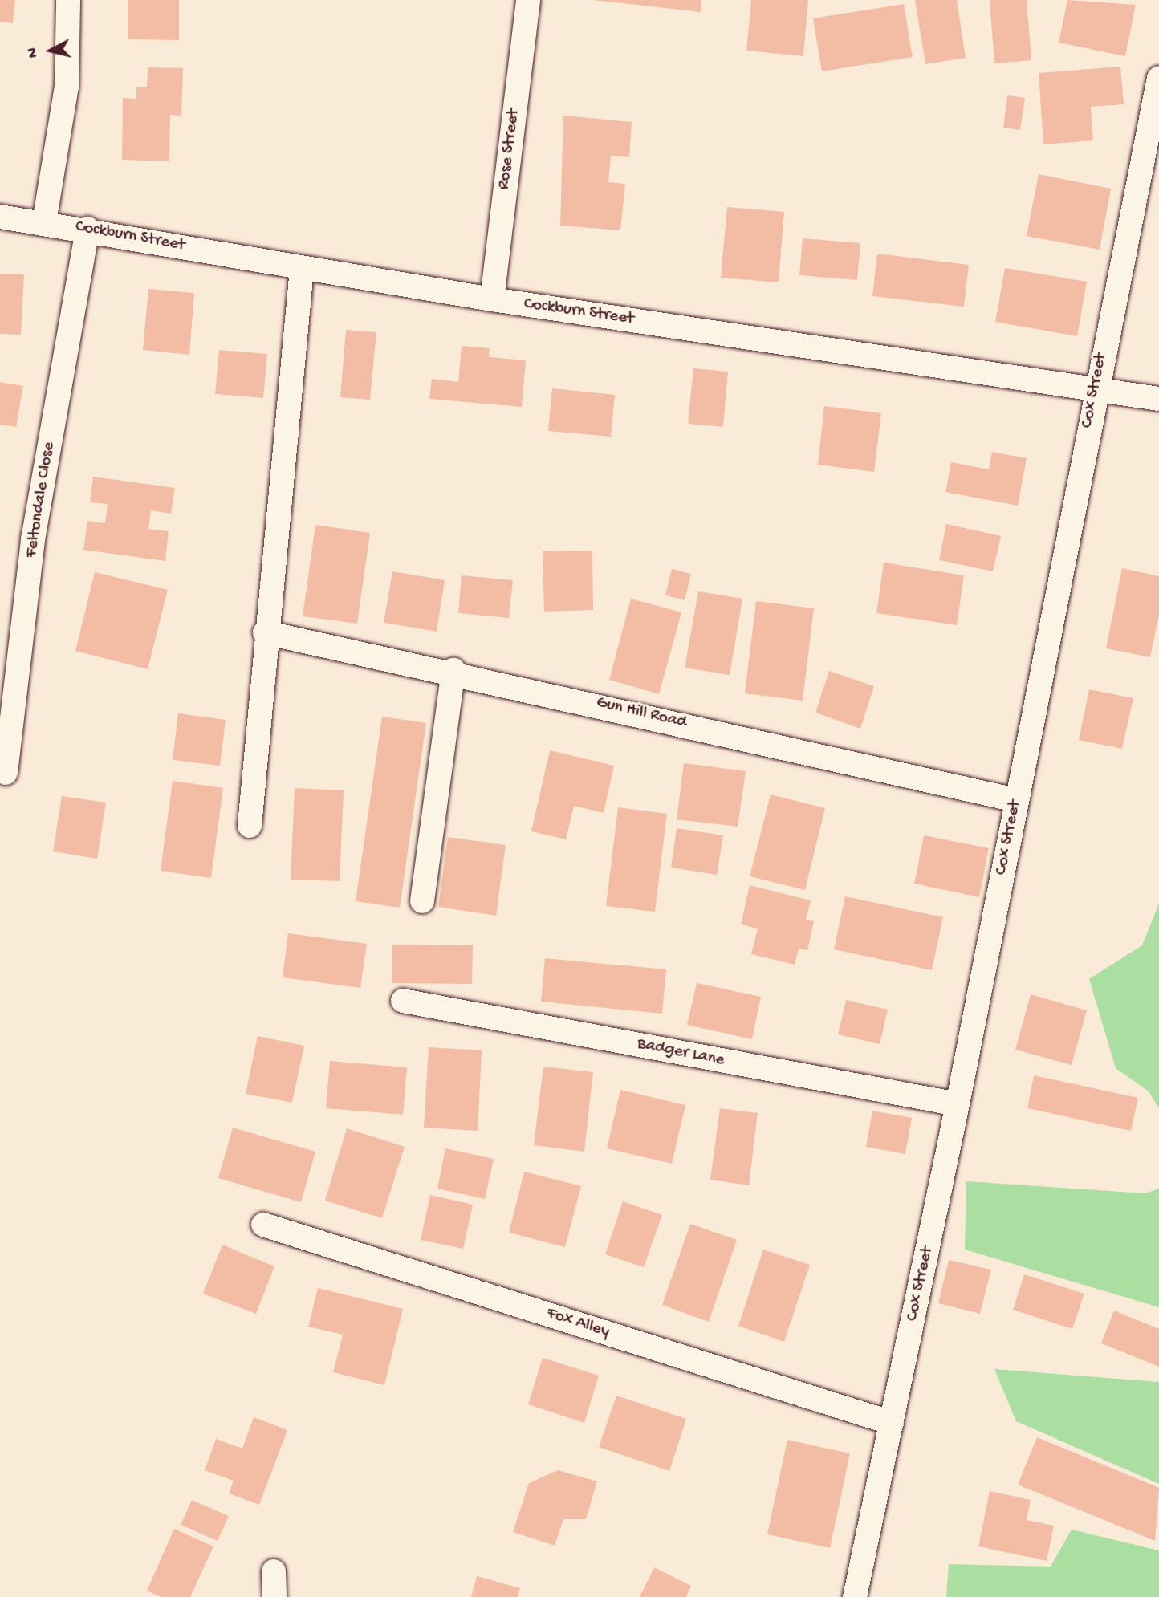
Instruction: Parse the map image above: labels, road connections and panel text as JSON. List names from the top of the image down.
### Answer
{
  "streets": {
    "street": [
      "Rose Street",
      "Cockburn Street",
      "Cox Street",
      "Feltondale Close",
      "Gun Hill Road",
      "Badger Lane",
      "Fox Alley"
    ]
  },
  "crossings": [
    ["Rose Street", "Cockburn Street"],
    ["Cockburn Street", "Cox Street"],
    ["Cockburn Street", "Feltondale Close"],
    ["Cox Street", "Gun Hill Road"],
    ["Cox Street", "Badger Lane"],
    ["Cox Street", "Fox Alley"]
  ],
  "north": "left"
}
